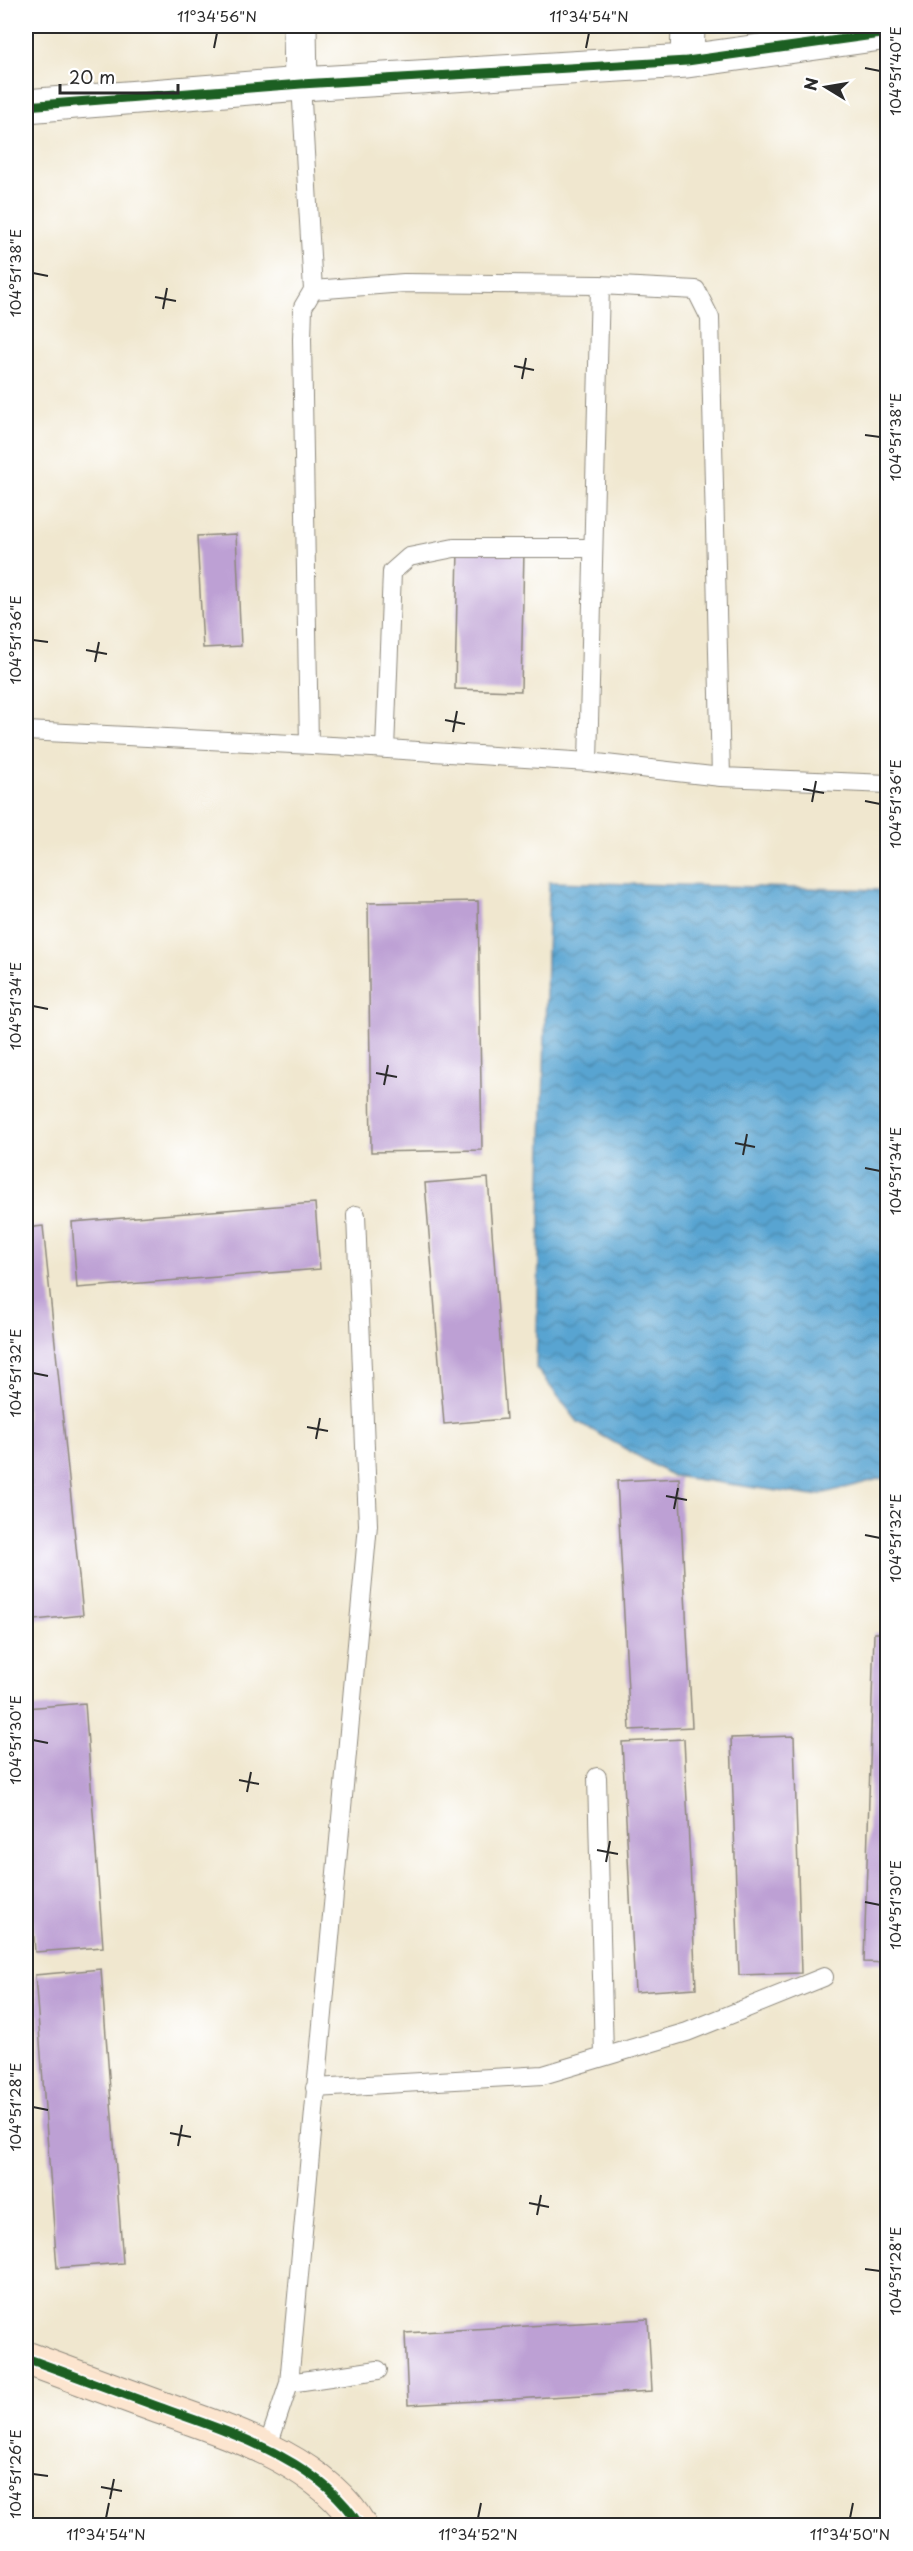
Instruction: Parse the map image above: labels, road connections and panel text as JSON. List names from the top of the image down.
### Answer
{
  "scale_bar": "20 m",
  "north": "left",
  "coordinates": [
    "11°34'56\"N",
    "11°34'54\"N",
    "104°51'40\"E",
    "104°51'38\"E",
    "104°51'36\"E",
    "104°51'34\"E",
    "104°51'32\"E",
    "104°51'30\"E",
    "104°51'28\"E",
    "104°51'26\"E",
    "11°34'52\"N",
    "11°34'50\"N"
  ]
}
